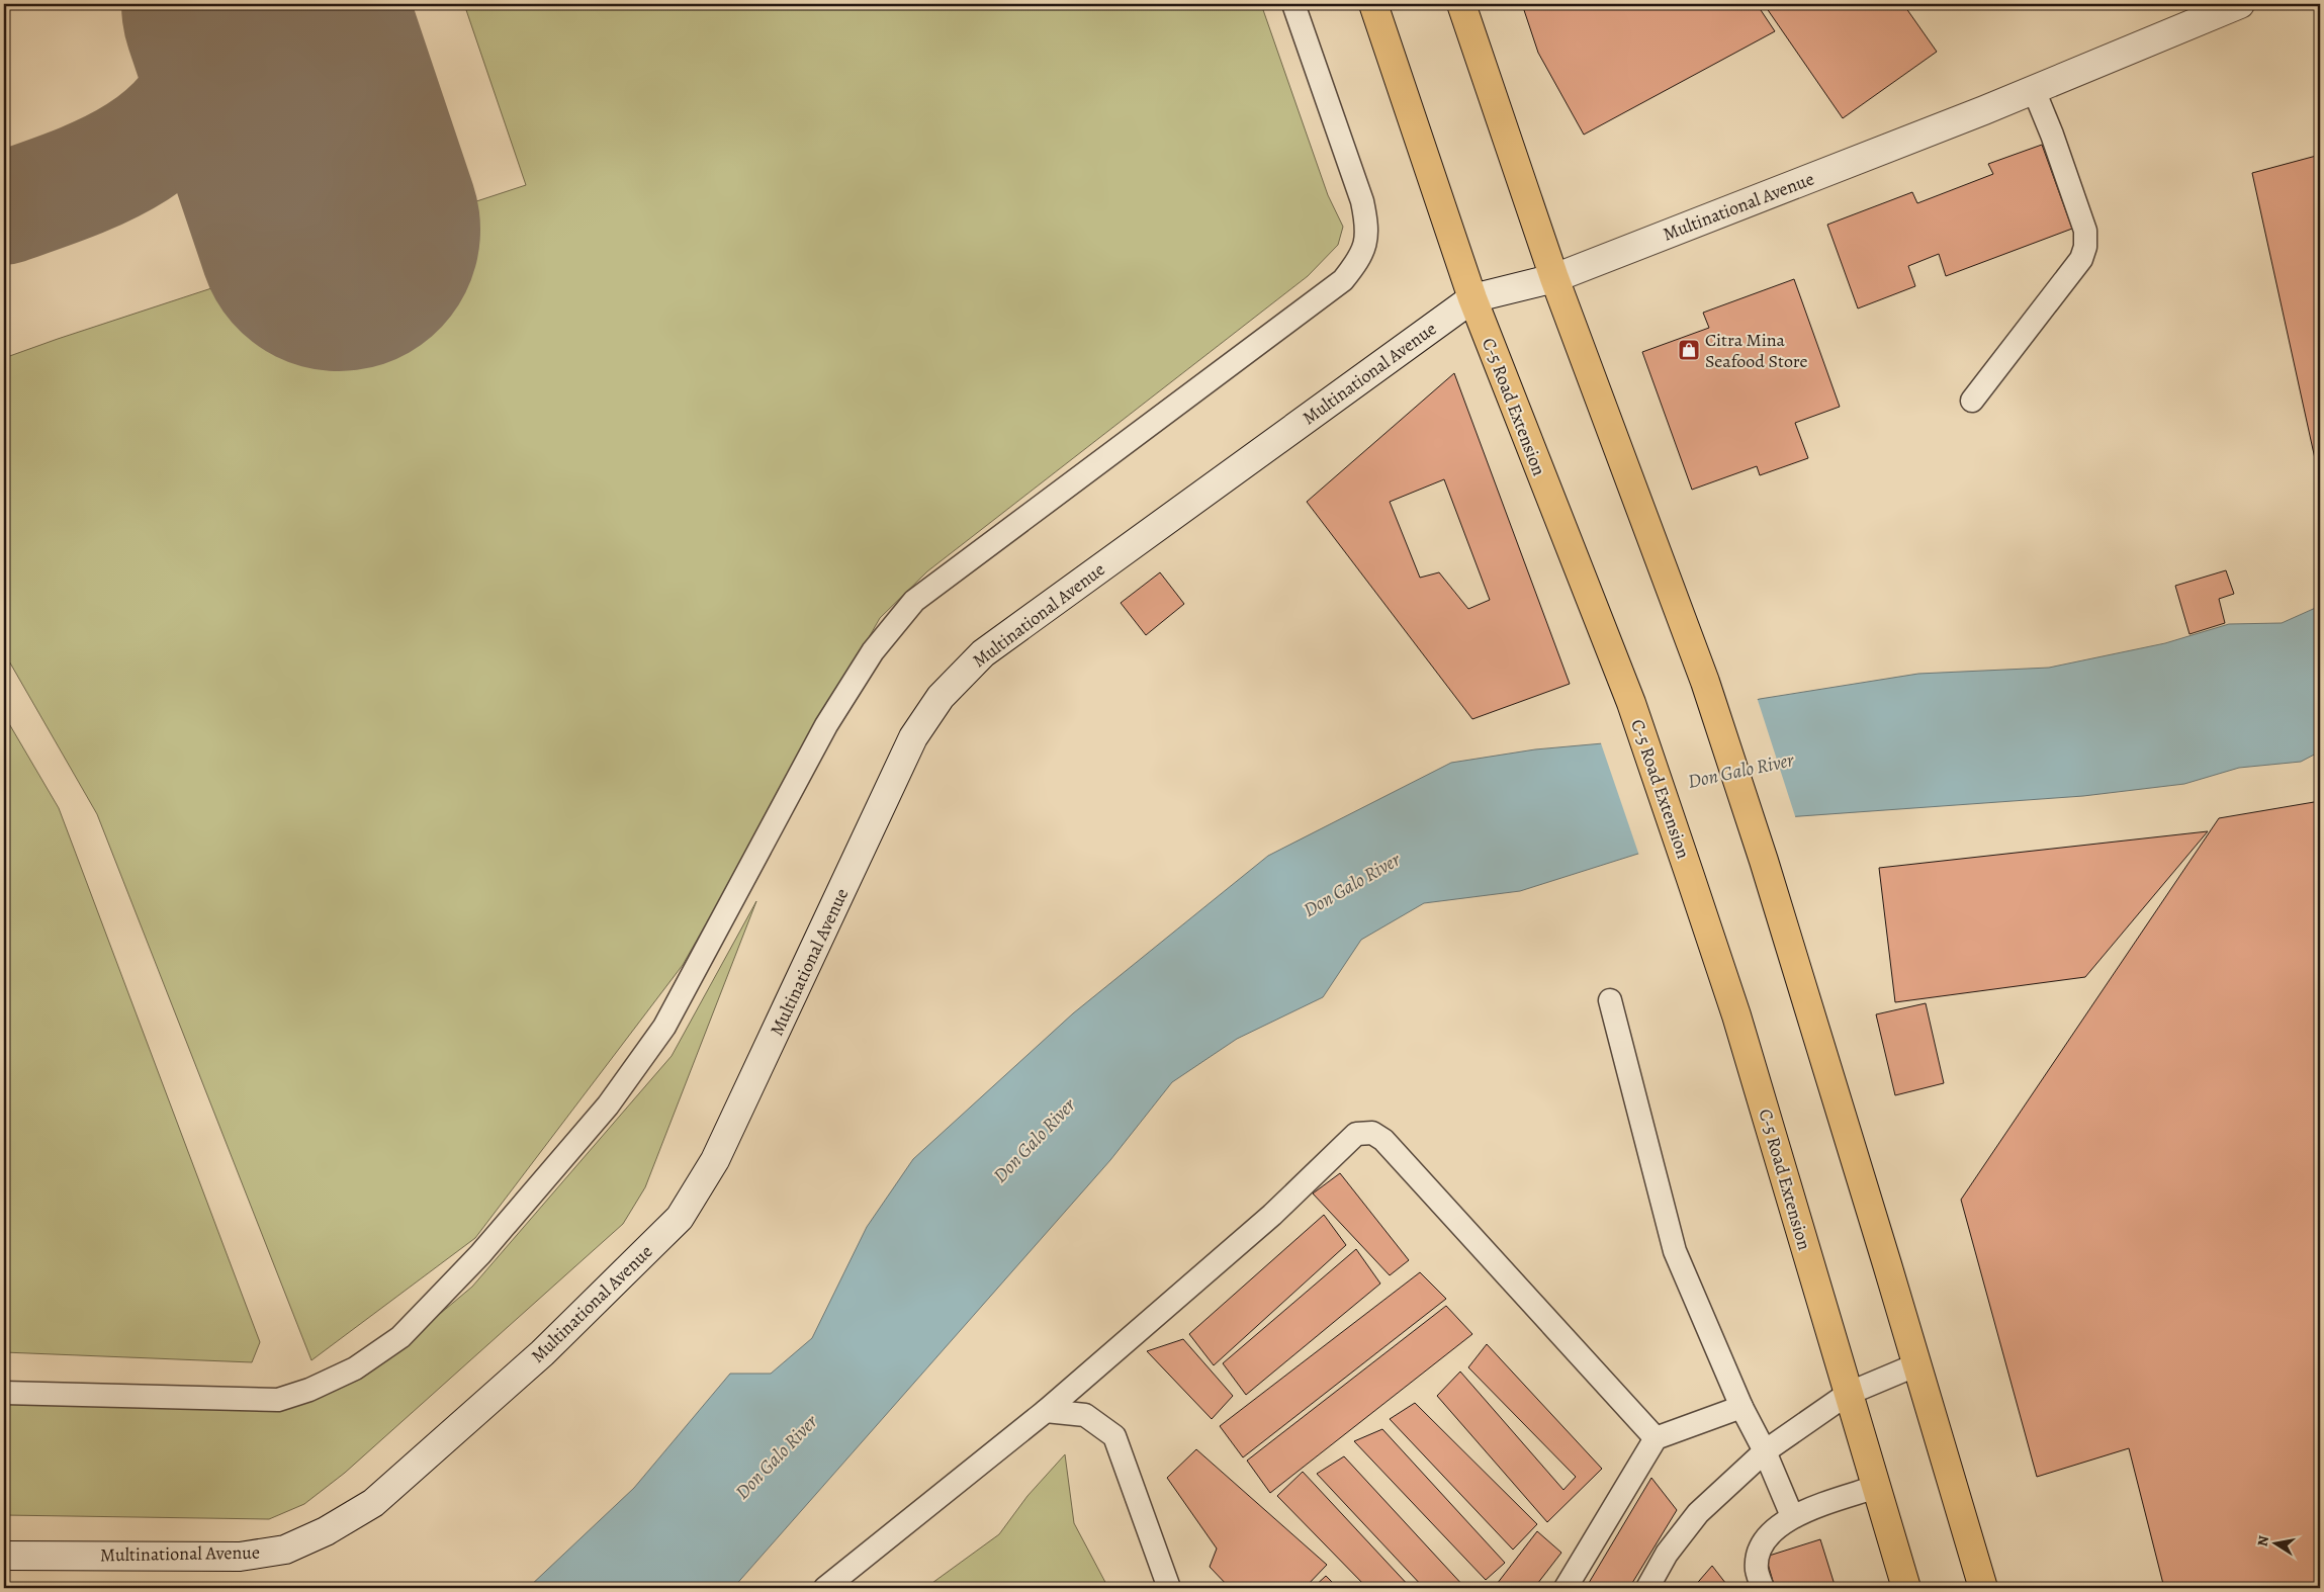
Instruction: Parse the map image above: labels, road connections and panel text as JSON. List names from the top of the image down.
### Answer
{
  "streets": {
    "main road": ["C-5 Road Extension"],
    "street": ["Multinational Avenue"]
  },
  "crossings": [
    ["Multinational Avenue", "C-5 Road Extension"]
  ],
  "water": ["Don Galo River"],
  "places": {
    "shop": ["Citra Mina Seafood Store"]
  },
  "north": "left"
}
